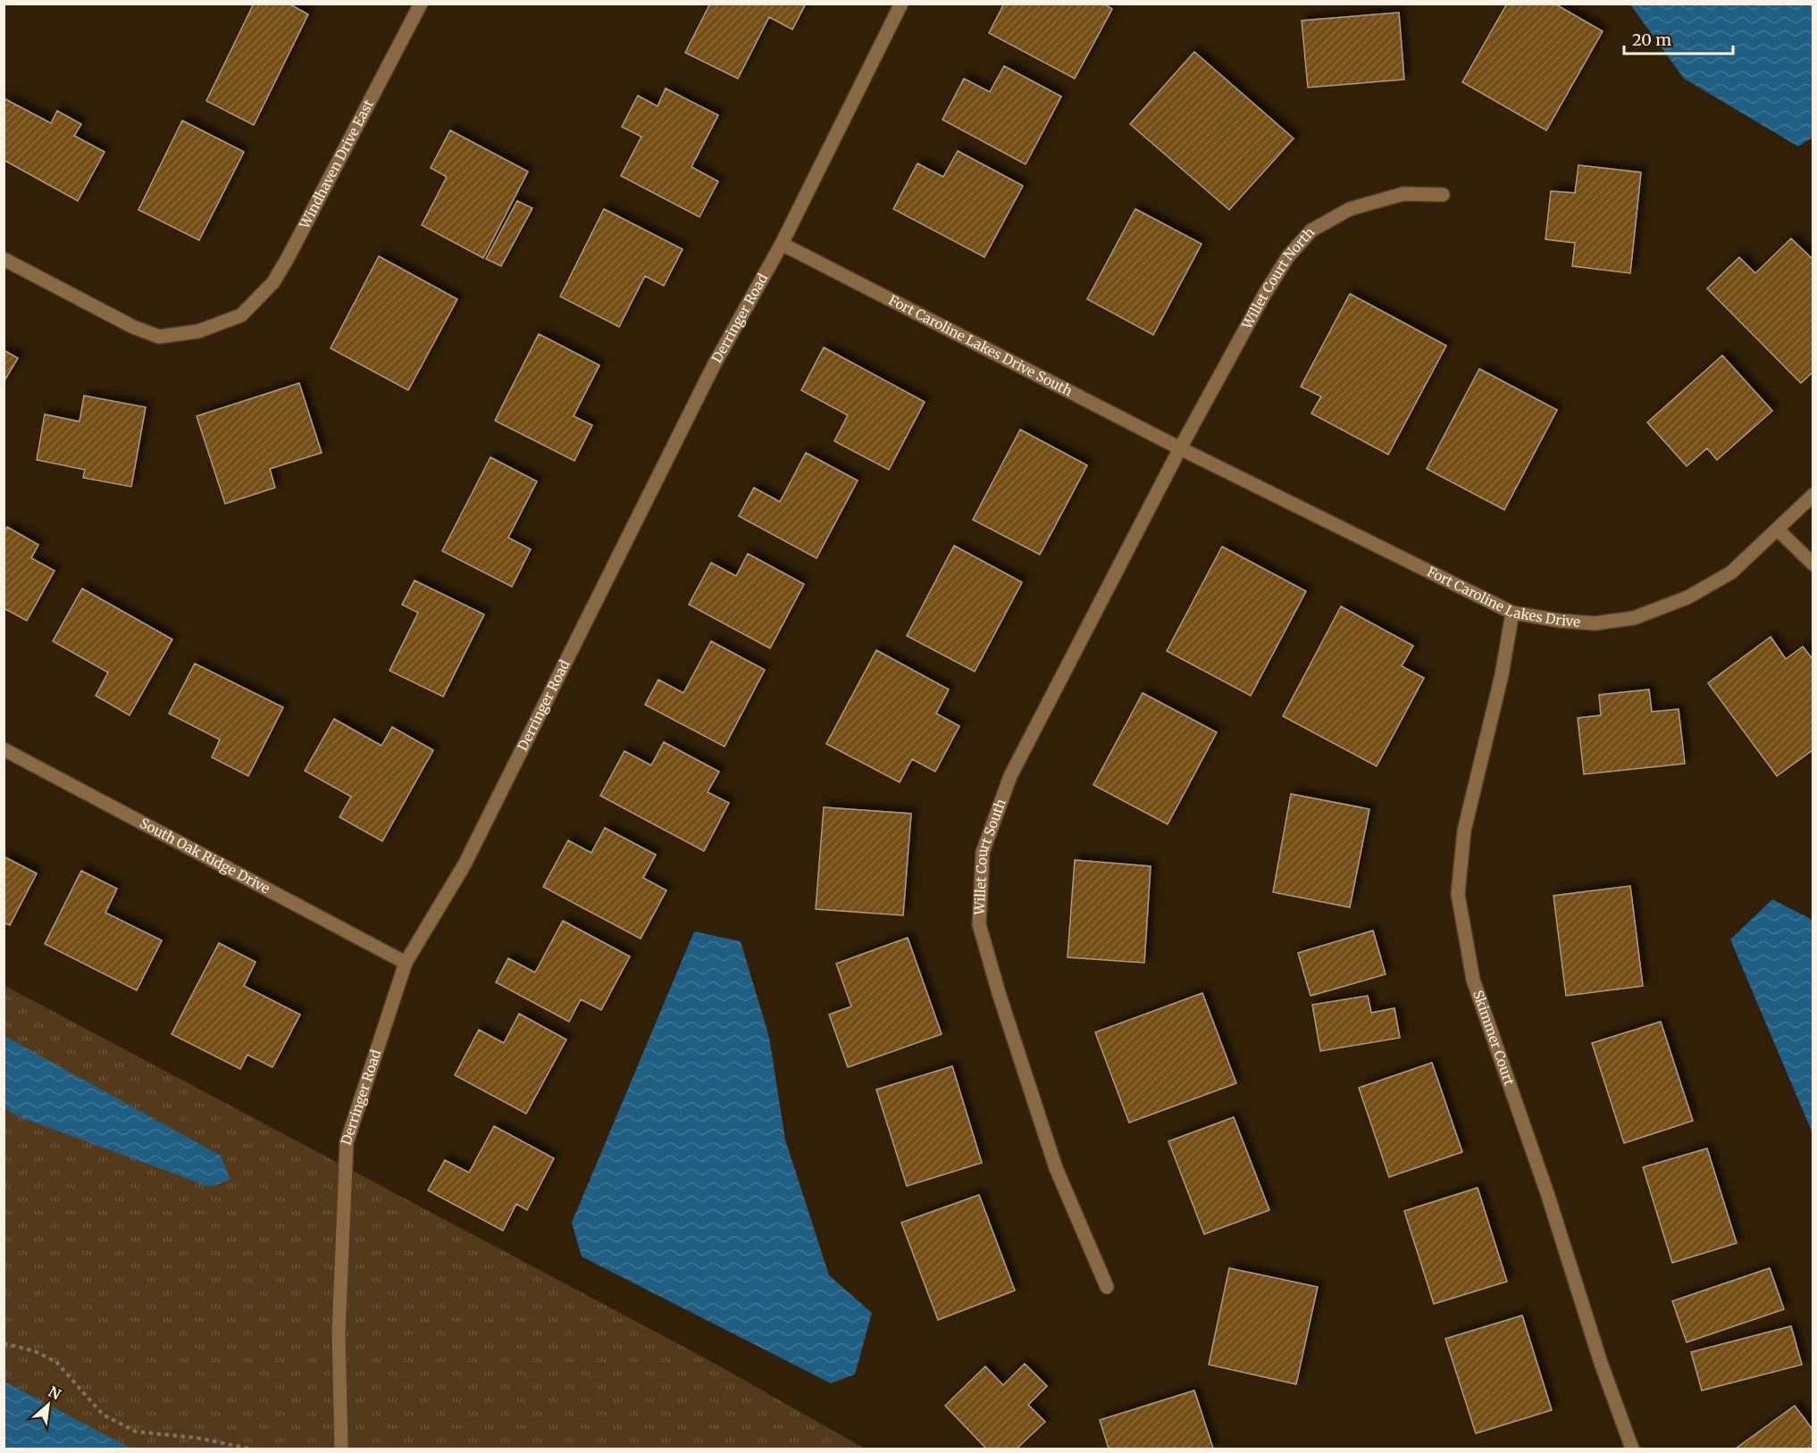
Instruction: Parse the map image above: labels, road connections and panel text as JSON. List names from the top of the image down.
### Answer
{
  "streets": {
    "street": [
      "Windhaven Drive East",
      "Willet Court North",
      "Derringer Road",
      "Fort Caroline Lakes Drive South",
      "Fort Caroline Lakes Drive",
      "South Oak Ridge Drive",
      "Willet Court South",
      "Skimmer Court"
    ]
  },
  "crossings": [
    ["Willet Court North", "Fort Caroline Lakes Drive South"],
    ["Willet Court North", "Fort Caroline Lakes Drive"],
    ["Willet Court North", "Willet Court South"],
    ["Derringer Road", "Fort Caroline Lakes Drive South"],
    ["Derringer Road", "South Oak Ridge Drive"],
    ["Fort Caroline Lakes Drive South", "Fort Caroline Lakes Drive"],
    ["Fort Caroline Lakes Drive South", "Willet Court South"],
    ["Fort Caroline Lakes Drive", "Willet Court South"],
    ["Fort Caroline Lakes Drive", "Skimmer Court"]
  ],
  "scale_bar": "20 m",
  "north": "top right"
}
